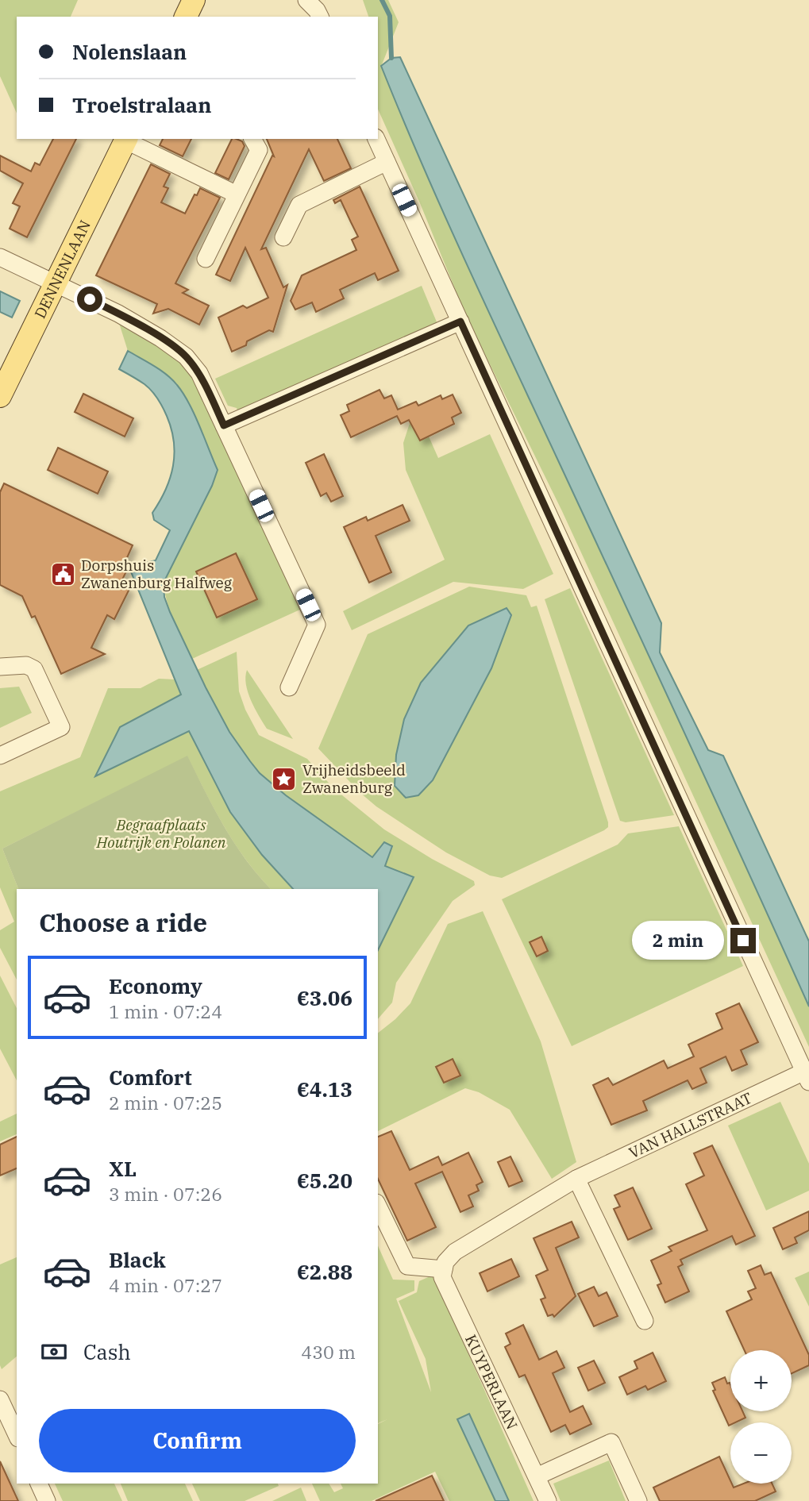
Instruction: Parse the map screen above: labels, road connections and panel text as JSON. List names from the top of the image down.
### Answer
{
  "streets": {
    "main road": ["DENNENLAAN"],
    "street": ["VAN HALLSTRAAT", "KUYPERLAAN"]
  },
  "crossings": [
    ["VAN HALLSTRAAT", "KUYPERLAAN"]
  ],
  "parks": ["Begraafplaats Houtrijk en Polanen"],
  "places": {
    "public building": ["Dorpshuis Zwanenburg Halfweg"],
    "place": ["Vrijheidsbeeld Zwanenburg"]
  },
  "page": {
    "banner": ["Nolenslaan", "Troelstralaan"],
    "heading": "Choose a ride",
    "bubble": "2 min",
    "list": [
      {
        "name": "Economy",
        "note": "1 min · 07:24",
        "value": "€3.06"
      },
      {
        "name": "Comfort",
        "note": "2 min · 07:25",
        "value": "€4.13"
      },
      {
        "name": "XL",
        "note": "3 min · 07:26",
        "value": "€5.20"
      },
      {
        "name": "Black",
        "note": "4 min · 07:27",
        "value": "€2.88"
      }
    ],
    "pay": ["Cash", "430 m"],
    "map_buttons": ["+", "−"],
    "buttons": "Confirm"
  }
}
